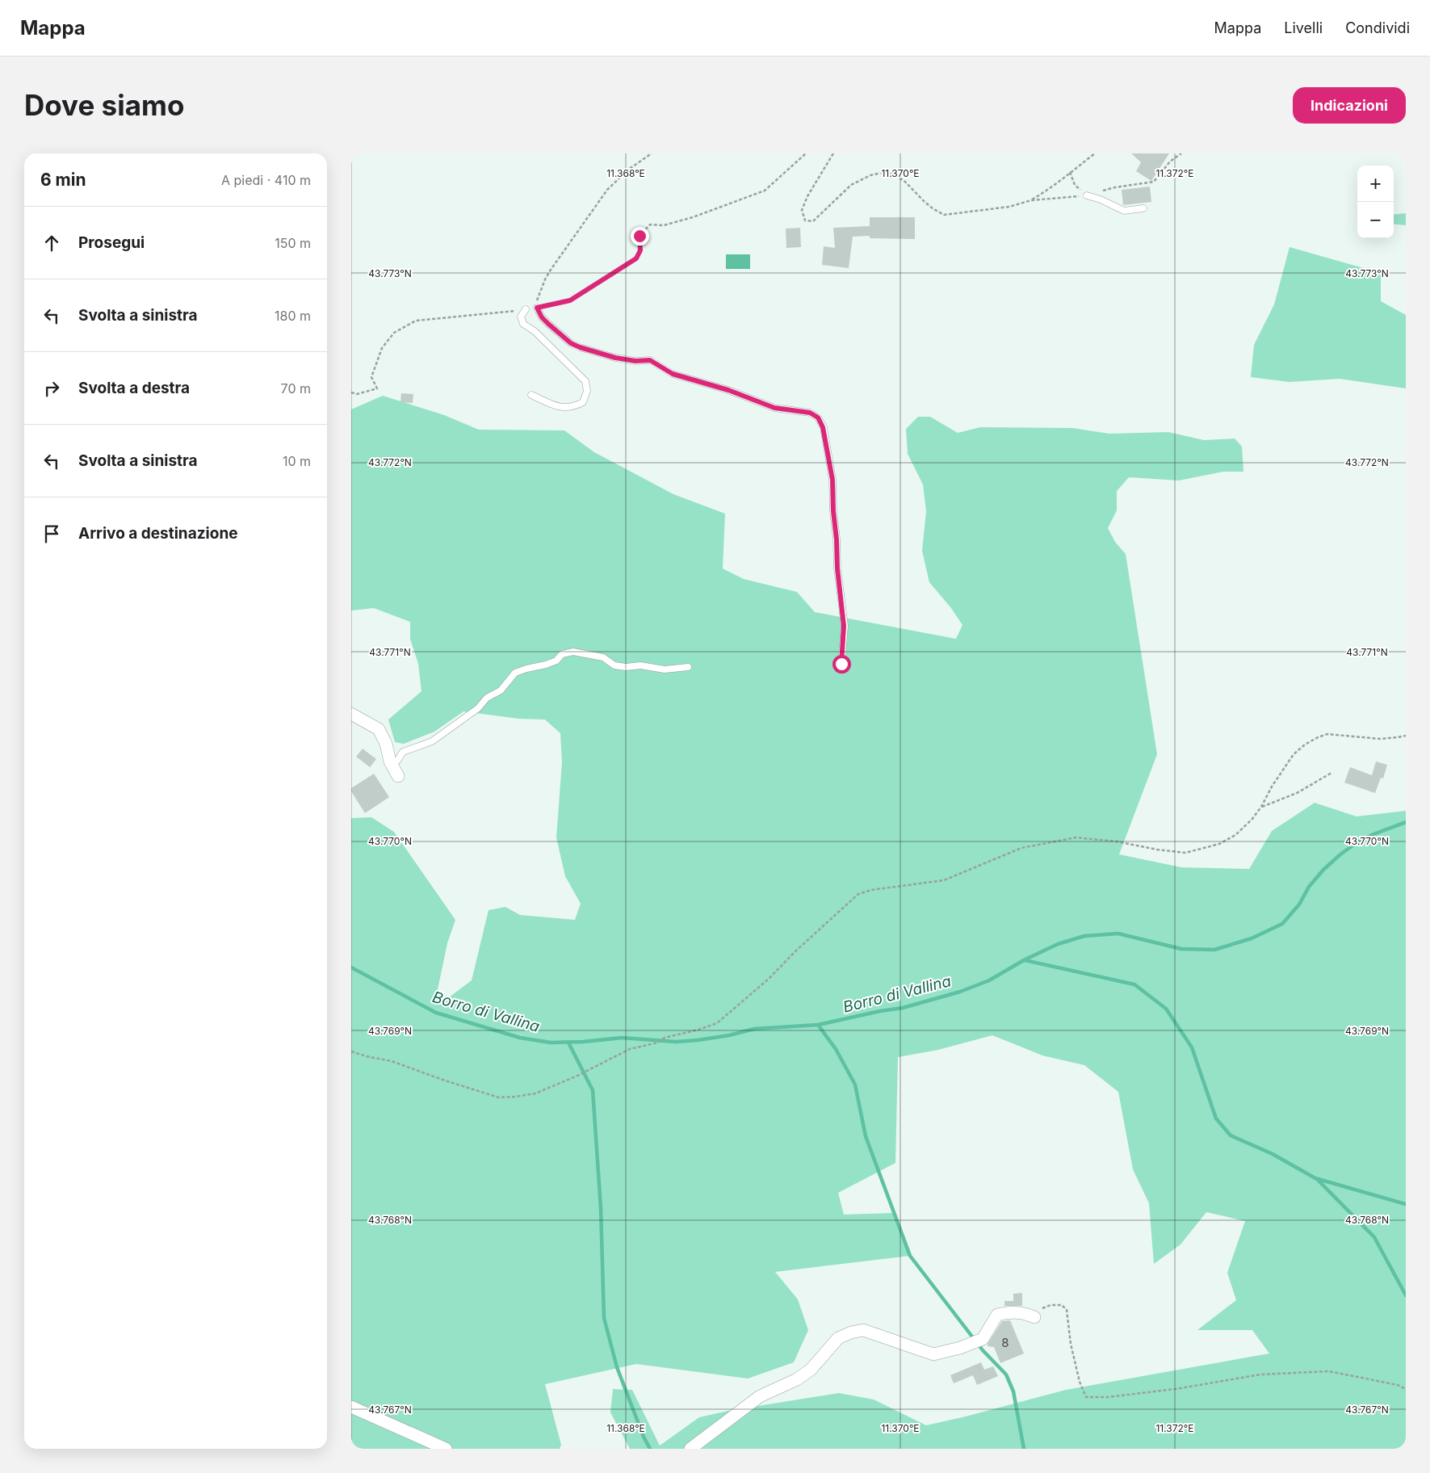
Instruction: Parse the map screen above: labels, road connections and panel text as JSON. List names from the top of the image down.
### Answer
{
  "water": ["Borro di Vallina"],
  "house_numbers": ["8"],
  "page": {
    "header": "Mappa",
    "nav": ["Mappa", "Livelli", "Condividi"],
    "buttons": "Indicazioni",
    "title": "Dove siamo",
    "heading": ["6 min", "A piedi · 410 m"],
    "map_buttons": ["+", "−"],
    "list": [
      ["Prosegui", "150 m"],
      ["Svolta a sinistra", "180 m"],
      ["Svolta a destra", "70 m"],
      ["Svolta a sinistra", "10 m"],
      "Arrivo a destinazione"
    ]
  },
  "coordinates": [
    "11.368°E",
    "11.370°E",
    "11.372°E",
    "43.773°N",
    "43.772°N",
    "43.771°N",
    "43.770°N",
    "43.769°N",
    "43.768°N",
    "43.767°N"
  ]
}
